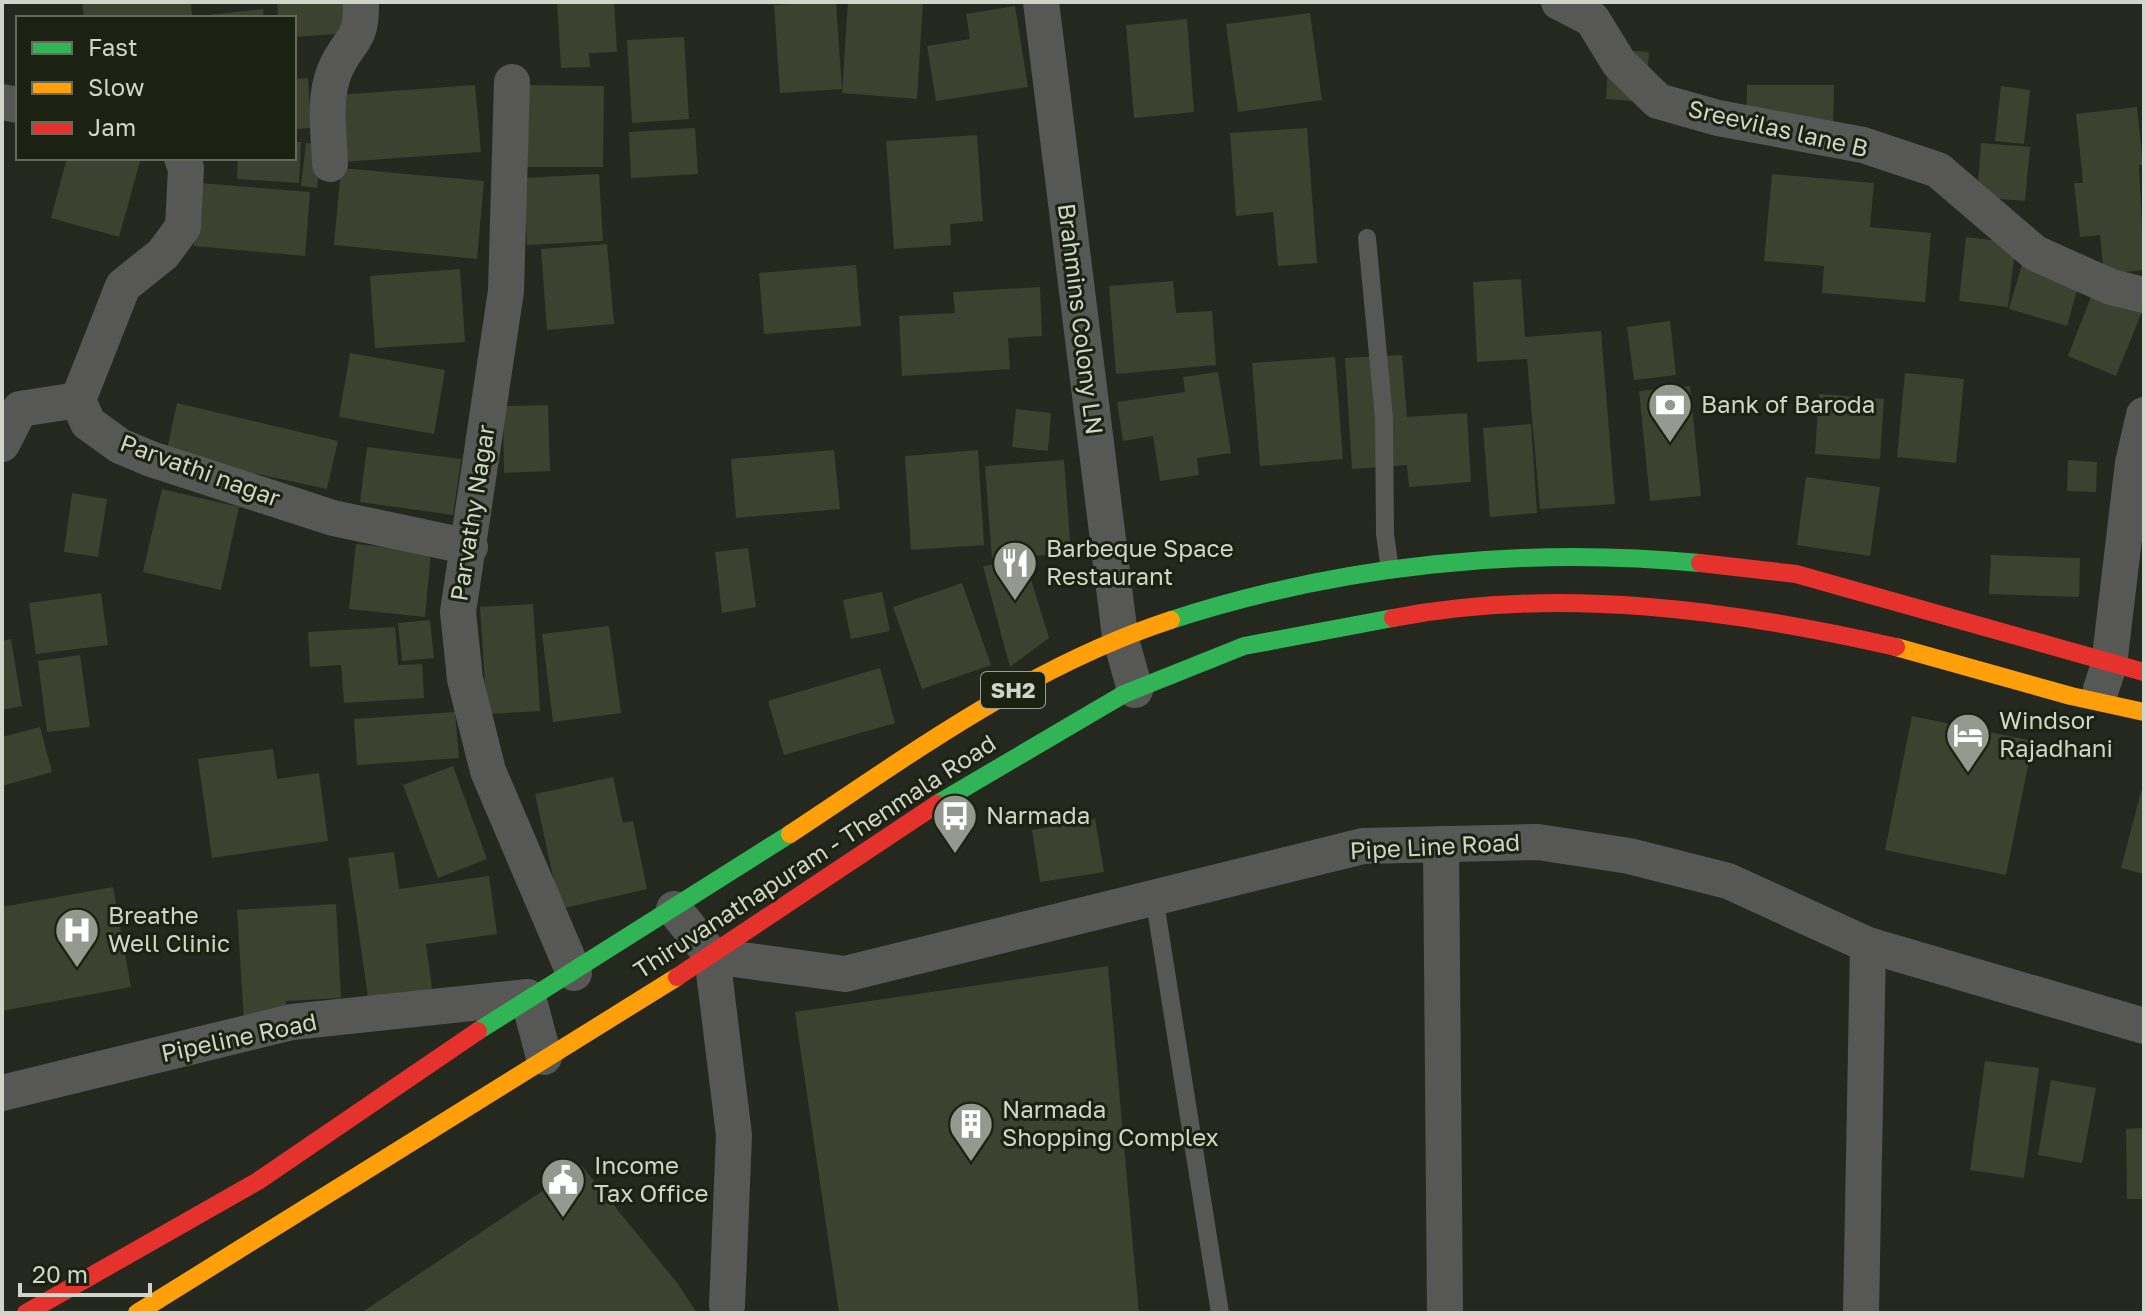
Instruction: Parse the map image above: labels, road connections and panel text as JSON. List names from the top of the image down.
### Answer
{
  "streets": {
    "main road": ["SH2", "Thiruvanathapuram - Thenmala Road"],
    "street": [
      "Sreevilas lane B",
      "Brahmins Colony LN",
      "Parvathi nagar",
      "Parvathy Nagar",
      "Pipe Line Road",
      "Pipeline Road"
    ]
  },
  "crossings": [
    ["Brahmins Colony LN", "SH2"],
    ["Brahmins Colony LN", "Thiruvanathapuram - Thenmala Road"],
    ["Parvathi nagar", "Parvathy Nagar"],
    ["Parvathy Nagar", "SH2"],
    ["SH2", "Pipeline Road"],
    ["Pipe Line Road", "Thiruvanathapuram - Thenmala Road"]
  ],
  "places": {
    "bank": ["Bank of Baroda"],
    "restaurant": ["Barbeque Space Restaurant"],
    "hotel": ["Windsor Rajadhani"],
    "bus stop": ["Narmada"],
    "hospital": ["Breathe Well Clinic"],
    "building": ["Narmada Shopping Complex"],
    "public building": ["Income Tax Office"]
  },
  "legend": ["Fast", "Slow", "Jam"],
  "scale_bar": "20 m"
}
